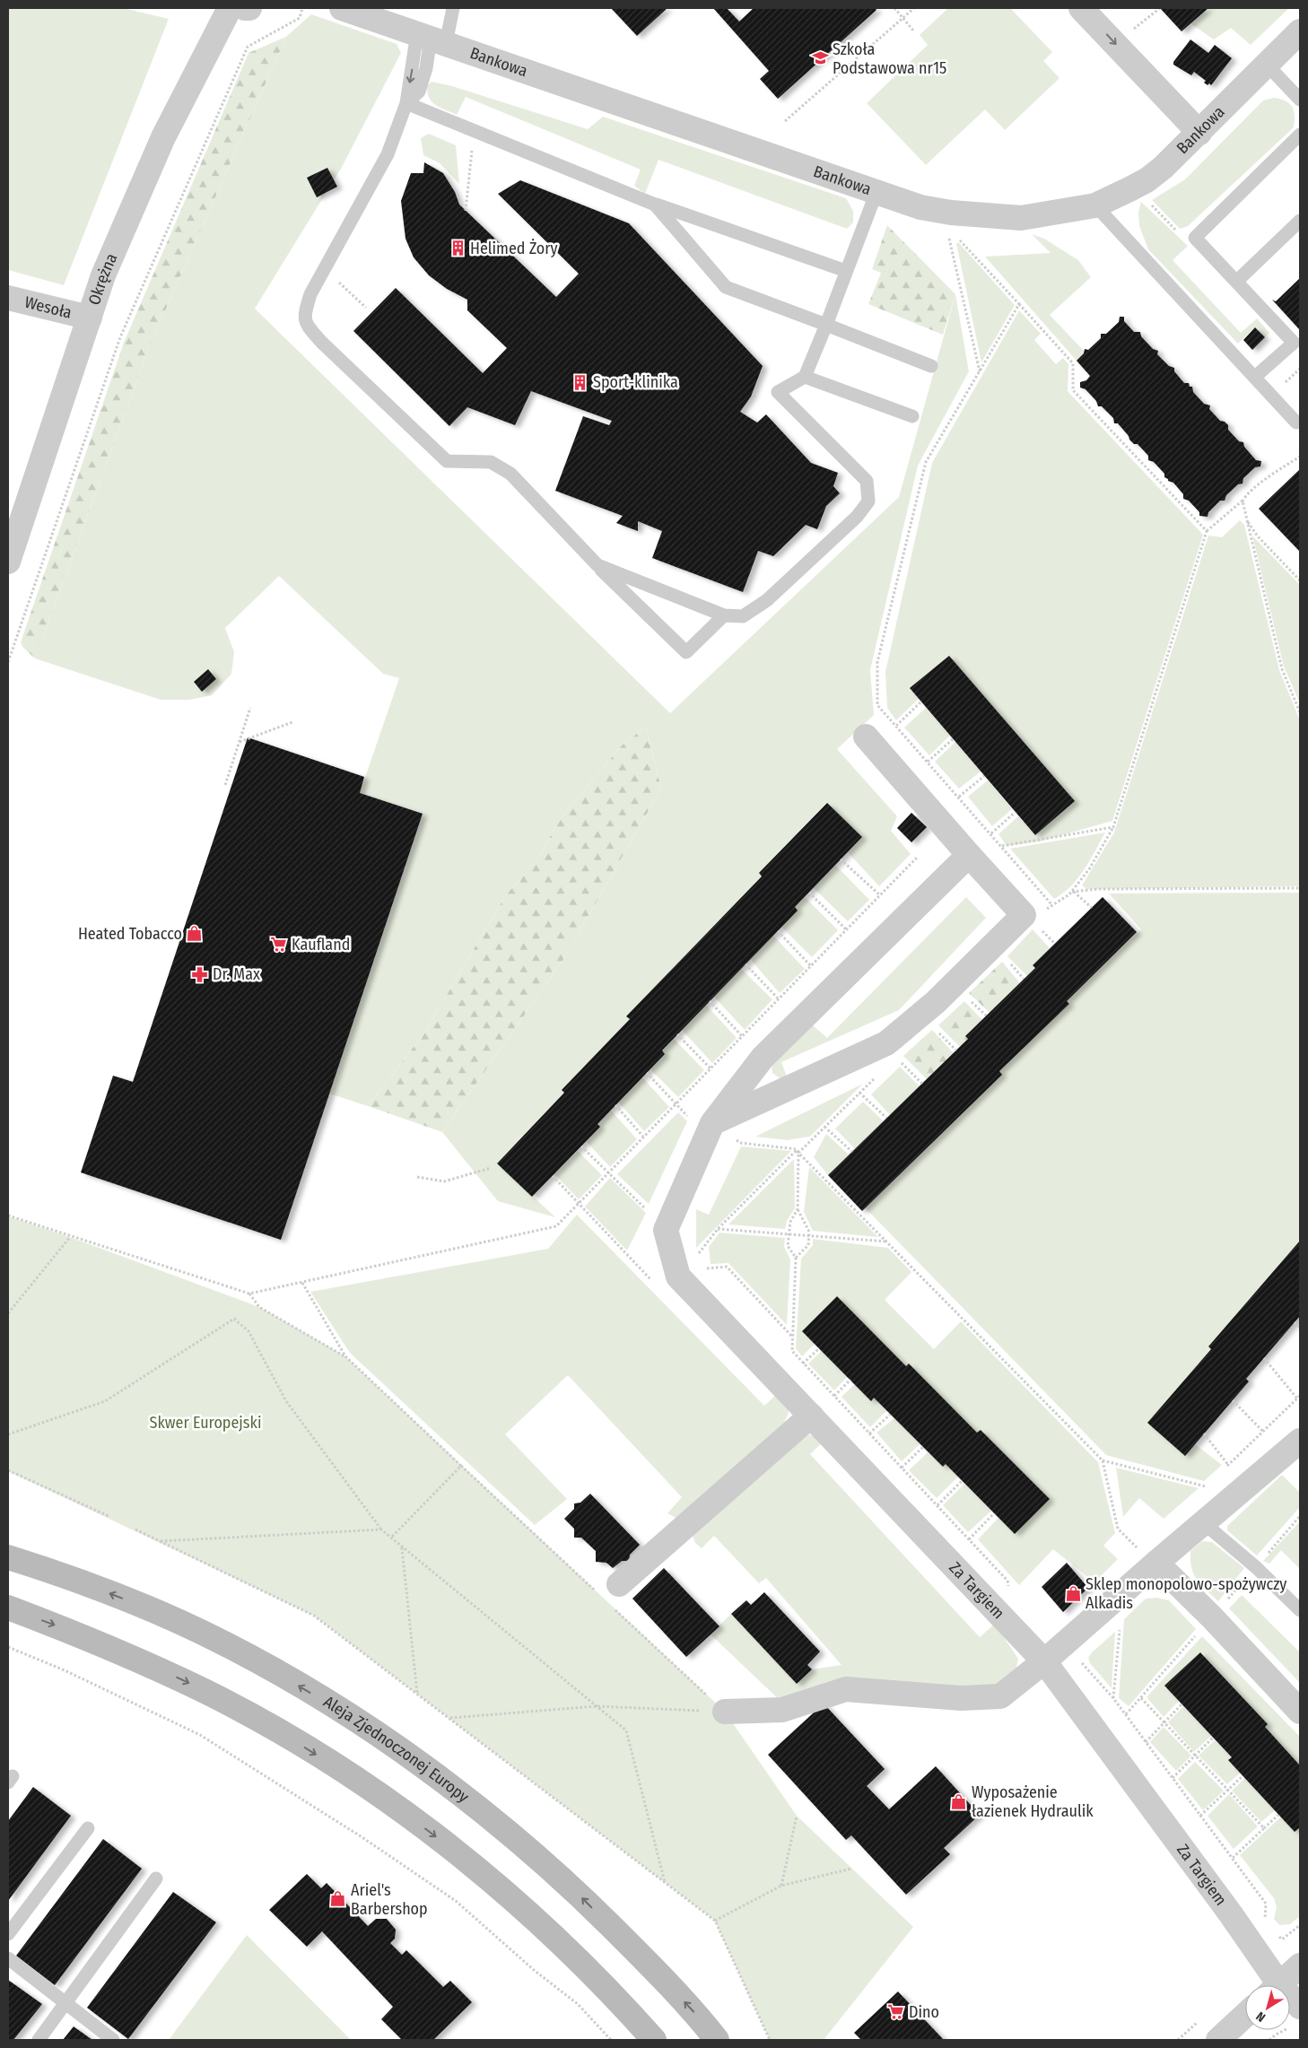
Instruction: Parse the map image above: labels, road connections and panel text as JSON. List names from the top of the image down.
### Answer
{
  "streets": {
    "main road": ["Aleja Zjednoczonej Europy"],
    "street": [
      "Bankowa",
      "Okrężna",
      "Wesoła",
      "Za Targiem"
    ]
  },
  "crossings": [
    ["Okrężna", "Wesoła"]
  ],
  "parks": ["Skwer Europejski"],
  "places": {
    "school or university": ["Szkoła Podstawowa nr15"],
    "building": ["Helimed Żory", "Sport-klinika"],
    "shop": [
      "Heated Tobacco",
      "Sklep monopolowo-spożywczy Alkadis",
      "Wyposażenie łazienek Hydraulik",
      "Ariel's Barbershop"
    ],
    "supermarket": ["Kaufland", "Dino"],
    "pharmacy": ["Dr. Max"]
  },
  "north": "bottom left"
}
